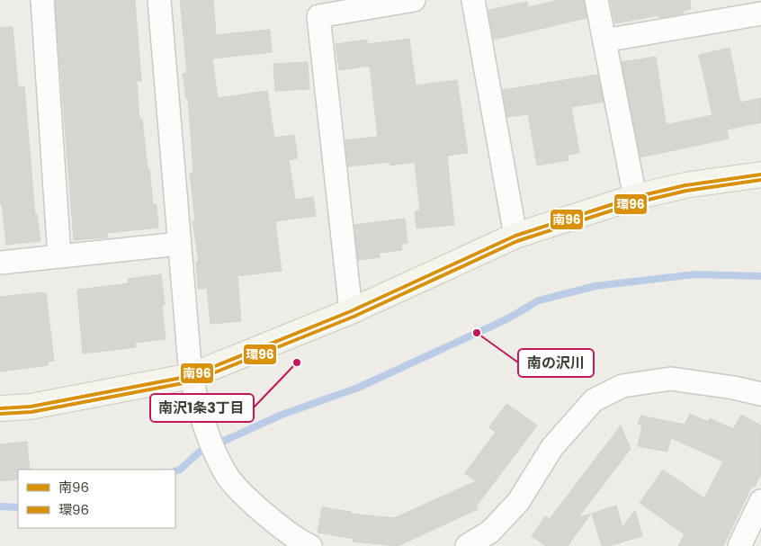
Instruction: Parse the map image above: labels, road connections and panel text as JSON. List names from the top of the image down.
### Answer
{
  "places": ["南の沢川", "南沢1条3丁目"],
  "lines": ["transit line 南96", "transit line 環96"],
  "legend": ["南96", "環96"]
}
